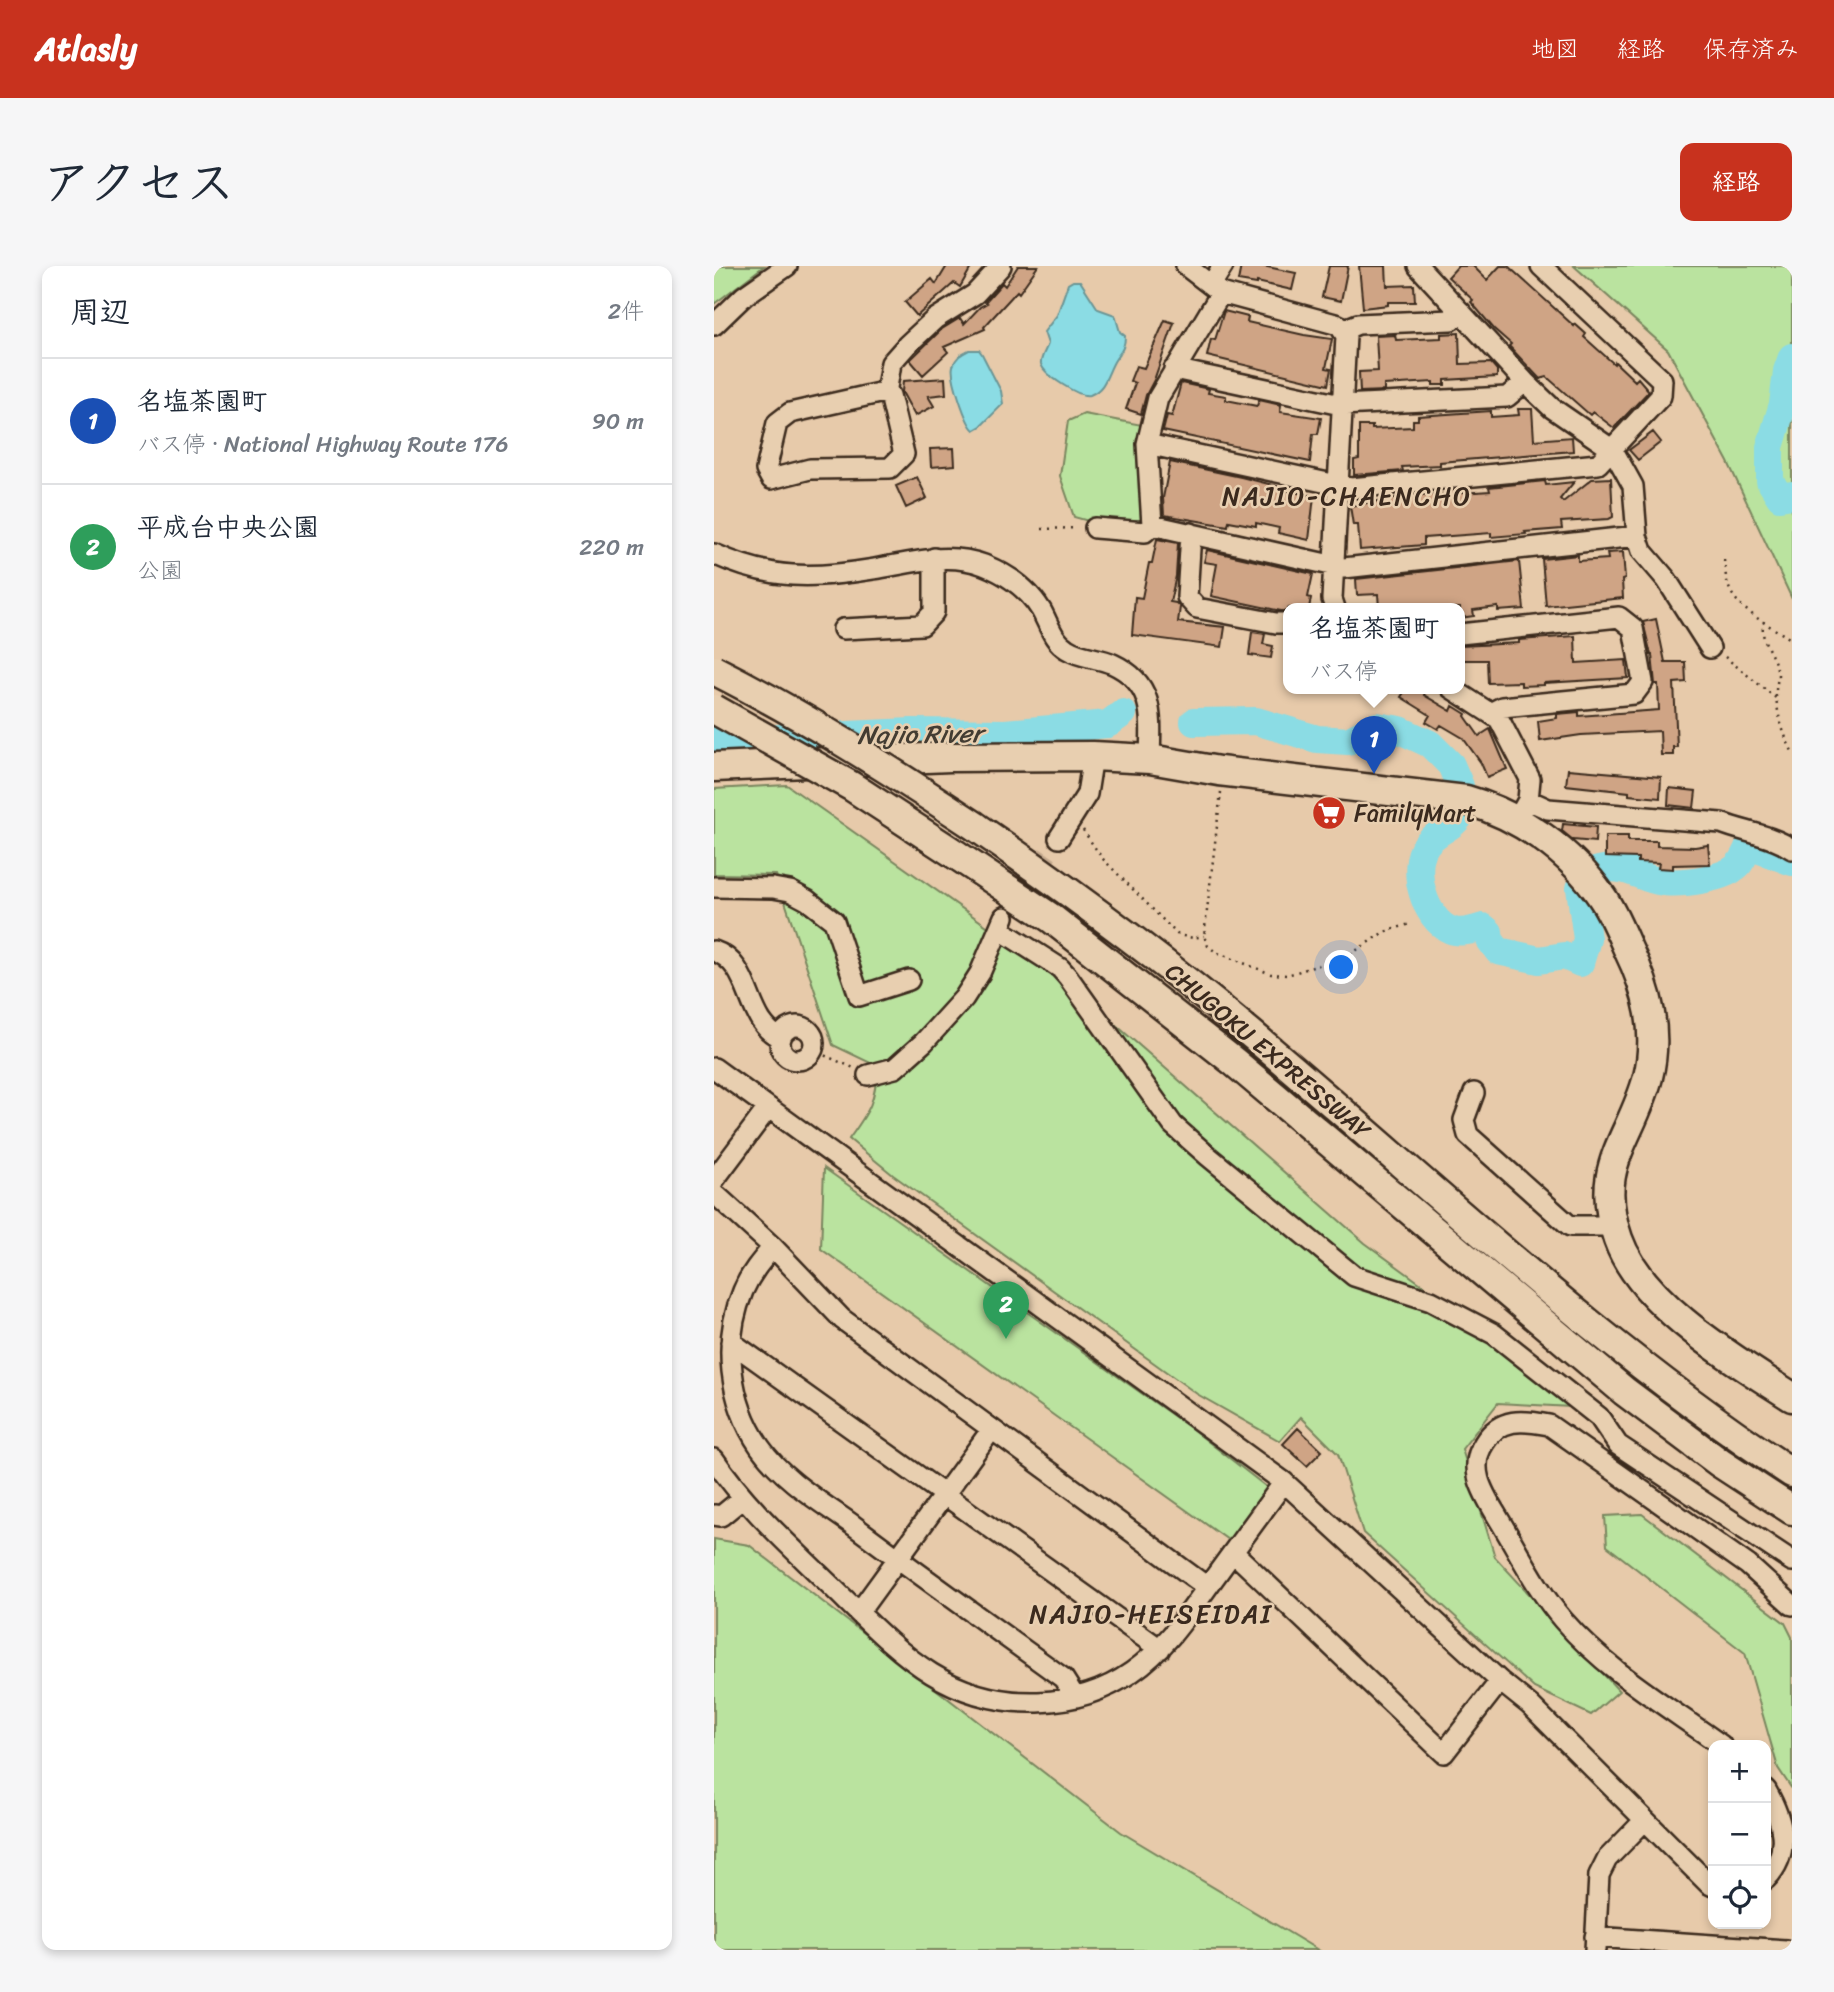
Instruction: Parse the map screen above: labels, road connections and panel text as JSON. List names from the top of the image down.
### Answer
{
  "streets": {
    "highway": ["CHUGOKU EXPRESSWAY"]
  },
  "districts": ["NAJIO-CHAENCHO", "NAJIO-HEISEIDAI"],
  "water": ["Najio River"],
  "places": {
    "supermarket": ["FamilyMart"]
  },
  "page": {
    "header": "Atlasly",
    "nav": ["地図", "経路", "保存済み"],
    "title": "アクセス",
    "buttons": "経路",
    "heading": ["周辺", "2件"],
    "list": [
      {
        "mark": "1",
        "name": "名塩茶園町",
        "note": "バス停 · National Highway Route 176",
        "value": "90 m"
      },
      {
        "mark": "2",
        "name": "平成台中央公園",
        "note": "公園",
        "value": "220 m"
      }
    ],
    "popup": ["名塩茶園町", "バス停"],
    "pins": ["1", "2"],
    "map_buttons": ["+", "−"]
  }
}
